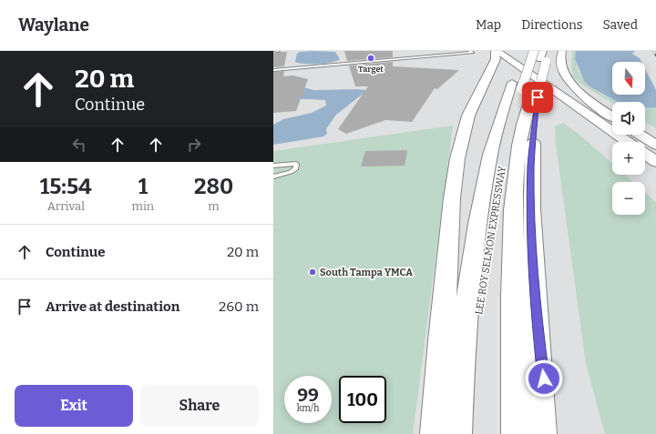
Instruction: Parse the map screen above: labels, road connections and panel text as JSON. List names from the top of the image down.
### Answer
{
  "streets": {
    "main road": ["LEE ROY SELMON EXPRESSWAY"]
  },
  "places": ["Target", "South Tampa YMCA"],
  "north": "bottom",
  "page": {
    "header": "Waylane",
    "nav": ["Map", "Directions", "Saved"],
    "turn": ["20 m", "Continue"],
    "map_buttons": ["+", "−"],
    "eta": [
      "15:54",
      "Arrival",
      "1",
      "min",
      "280",
      "m"
    ],
    "list": [
      {
        "name": "Continue",
        "value": "20 m"
      },
      {
        "name": "Arrive at destination",
        "value": "260 m"
      }
    ],
    "speed": "99 km/h",
    "limit": "100",
    "buttons": ["Exit", "Share"]
  }
}
